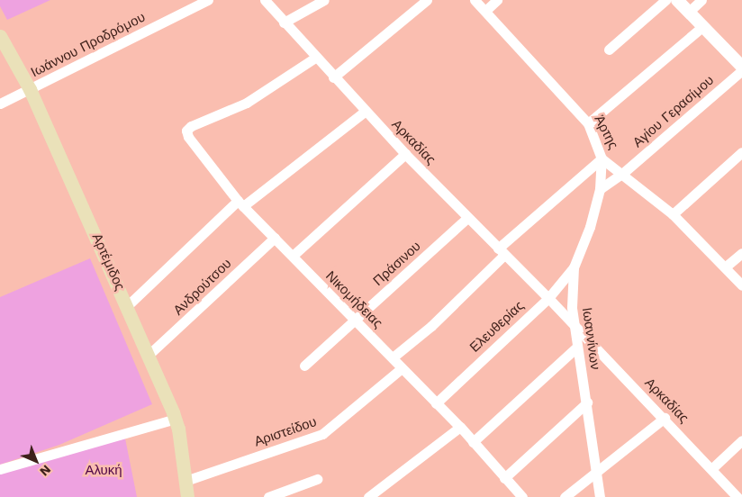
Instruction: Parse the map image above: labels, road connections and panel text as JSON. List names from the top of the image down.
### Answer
{
  "streets": {
    "main road": ["Αρτέμιδος"],
    "street": [
      "Ιωάννου Προδρόμου",
      "Αγίου Γερασίμου",
      "Άρτης",
      "Αρκαδίας",
      "Πράσινου",
      "Ανδρούτσου",
      "Νικομήδειας",
      "Ελευθερίας",
      "Ιωαννίνων",
      "Αριστείδου"
    ]
  },
  "crossings": [
    ["Ιωάννου Προδρόμου", "Αρτέμιδος"],
    ["Αγίου Γερασίμου", "Άρτης"],
    ["Άρτης", "Ιωαννίνων"],
    ["Αρκαδίας", "Πράσινου"],
    ["Αρκαδίας", "Νικομήδειας"],
    ["Αρκαδίας", "Ελευθερίας"],
    ["Αρκαδίας", "Ιωαννίνων"],
    ["Αρτέμιδος", "Ανδρούτσου"],
    ["Αρτέμιδος", "Αριστείδου"],
    ["Πράσινου", "Νικομήδειας"],
    ["Ανδρούτσου", "Νικομήδειας"],
    ["Νικομήδειας", "Ελευθερίας"],
    ["Νικομήδειας", "Αριστείδου"],
    ["Ελευθερίας", "Ιωαννίνων"]
  ],
  "parks": ["Αλυκή"],
  "north": "bottom right"
}
